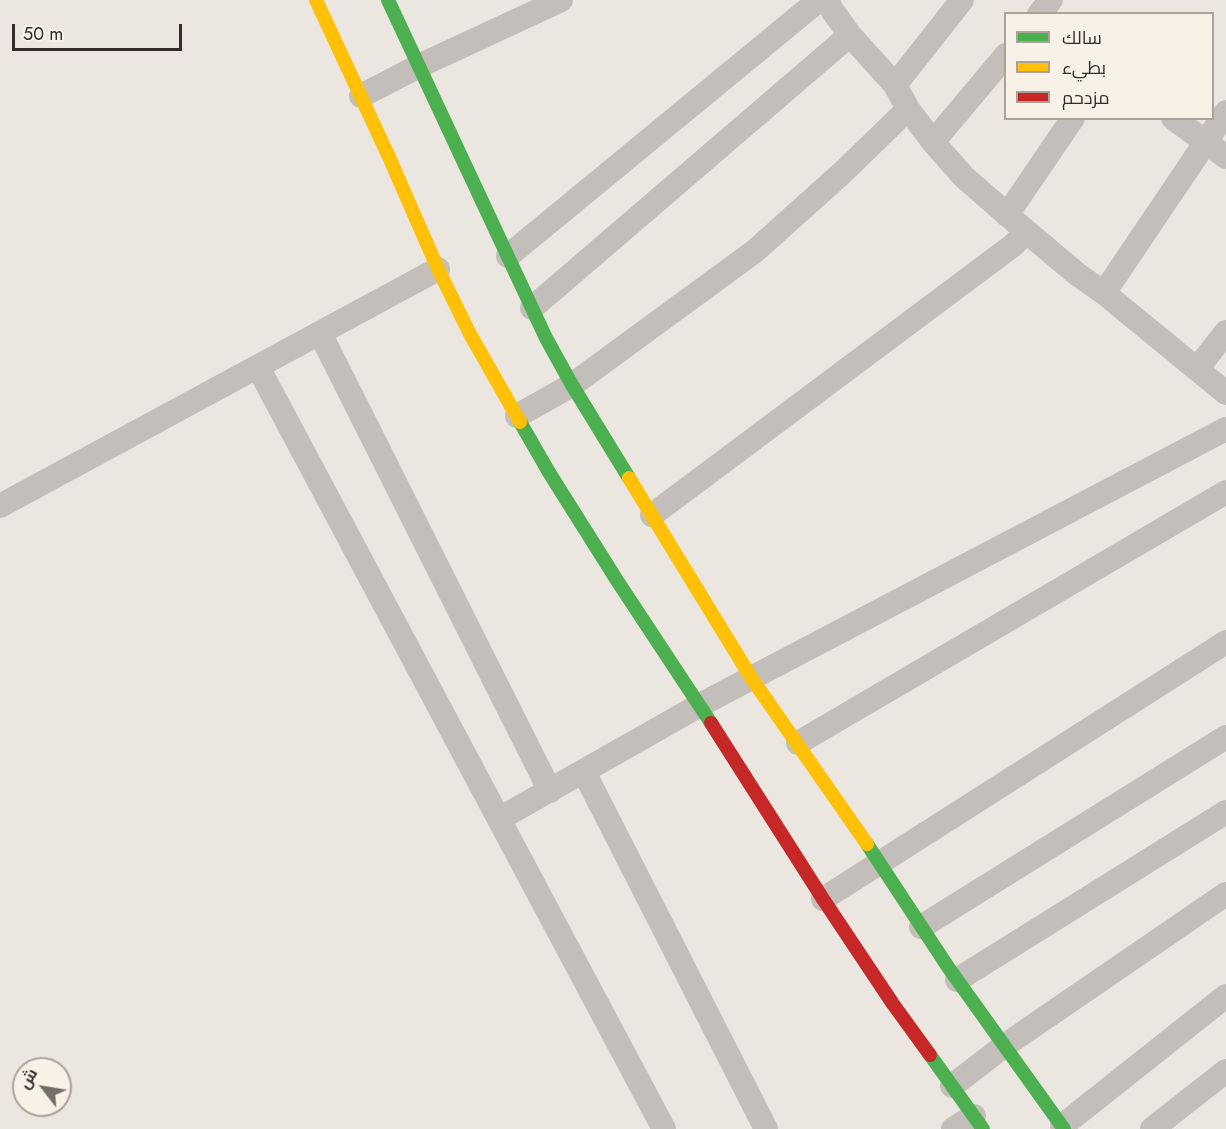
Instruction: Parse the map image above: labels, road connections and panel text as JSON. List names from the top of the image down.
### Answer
{
  "legend": ["سالك", "بطيء", "مزدحم"],
  "scale_bar": "50 m",
  "north": "top left"
}
